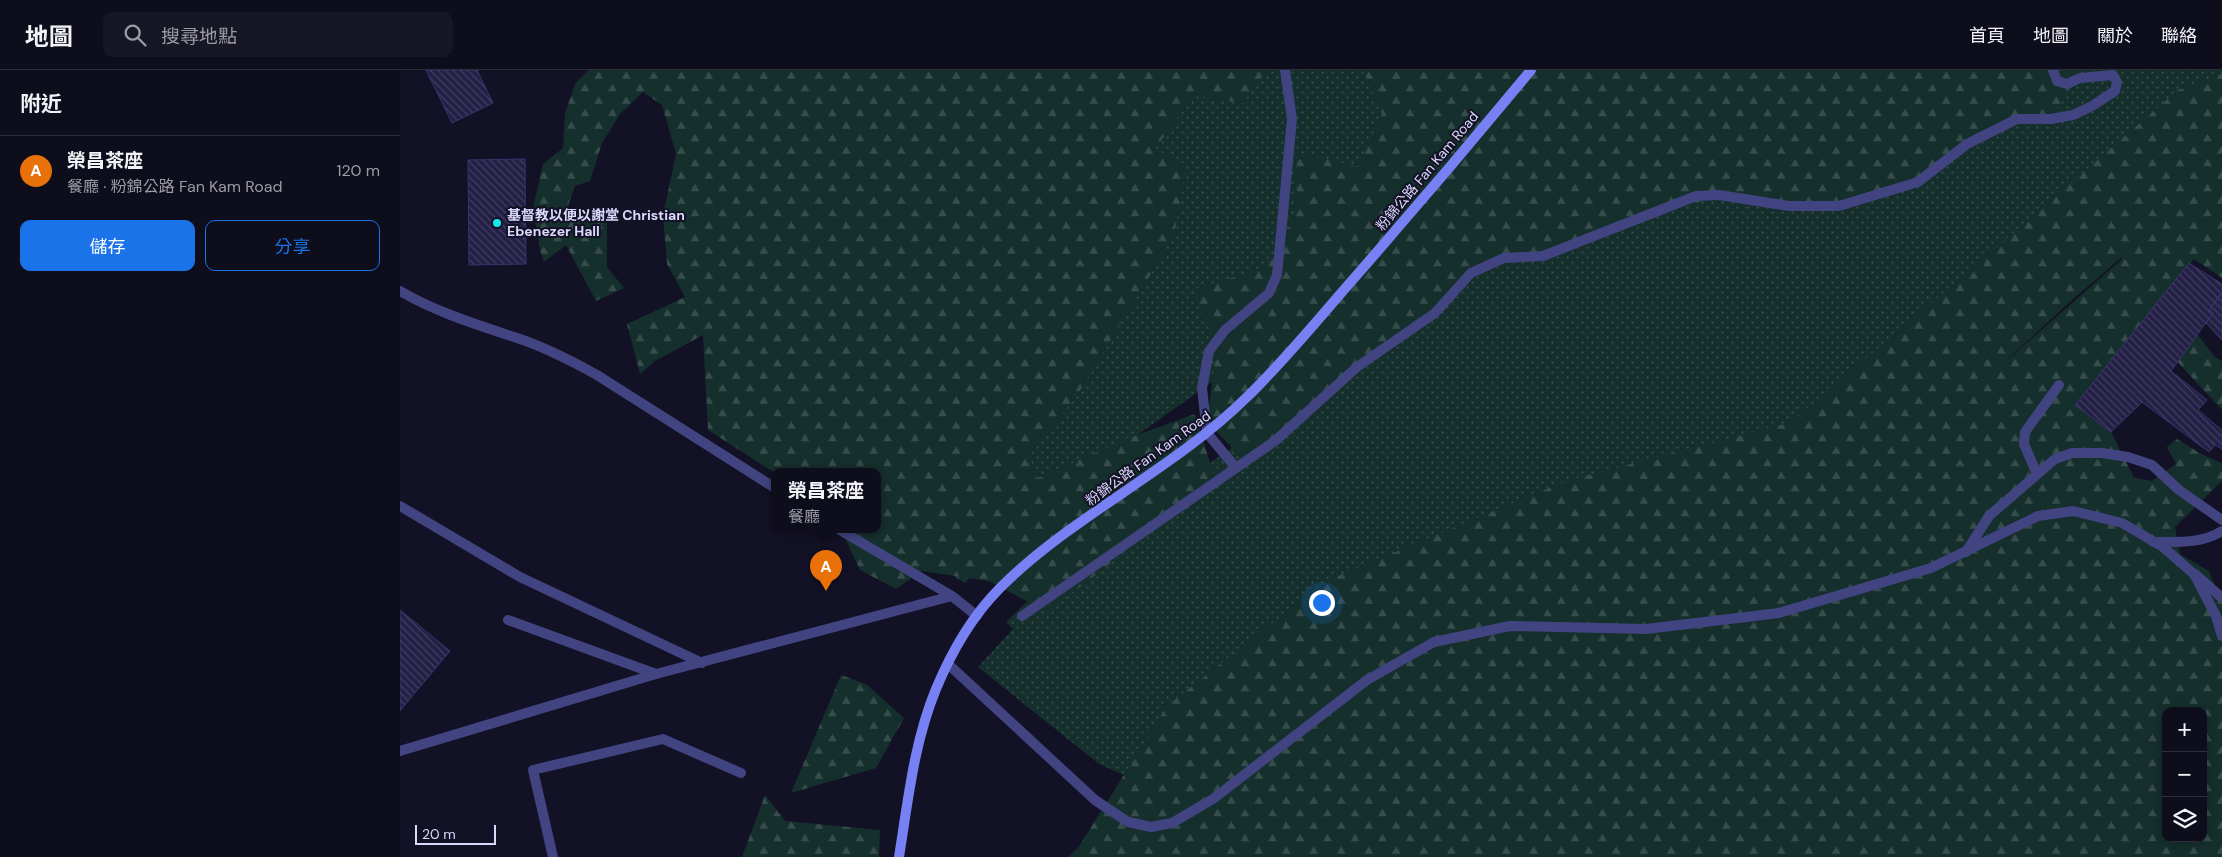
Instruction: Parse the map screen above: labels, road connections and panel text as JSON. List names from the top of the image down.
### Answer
{
  "streets": {
    "main road": ["粉錦公路 Fan Kam Road"]
  },
  "places": ["基督教以便以謝堂 Christian Ebenezer Hall"],
  "scale_bar": "20 m",
  "page": {
    "header": "地圖",
    "search": "搜尋地點",
    "nav": [
      "首頁",
      "地圖",
      "關於",
      "聯絡"
    ],
    "heading": "附近",
    "list": [
      {
        "mark": "A",
        "name": "榮昌茶座",
        "note": "餐廳 · 粉錦公路 Fan Kam Road",
        "value": "120 m"
      }
    ],
    "buttons": ["儲存", "分享"],
    "popup": ["榮昌茶座", "餐廳"],
    "pins": "A",
    "map_buttons": ["+", "−"],
    "scale": "20 m"
  }
}
